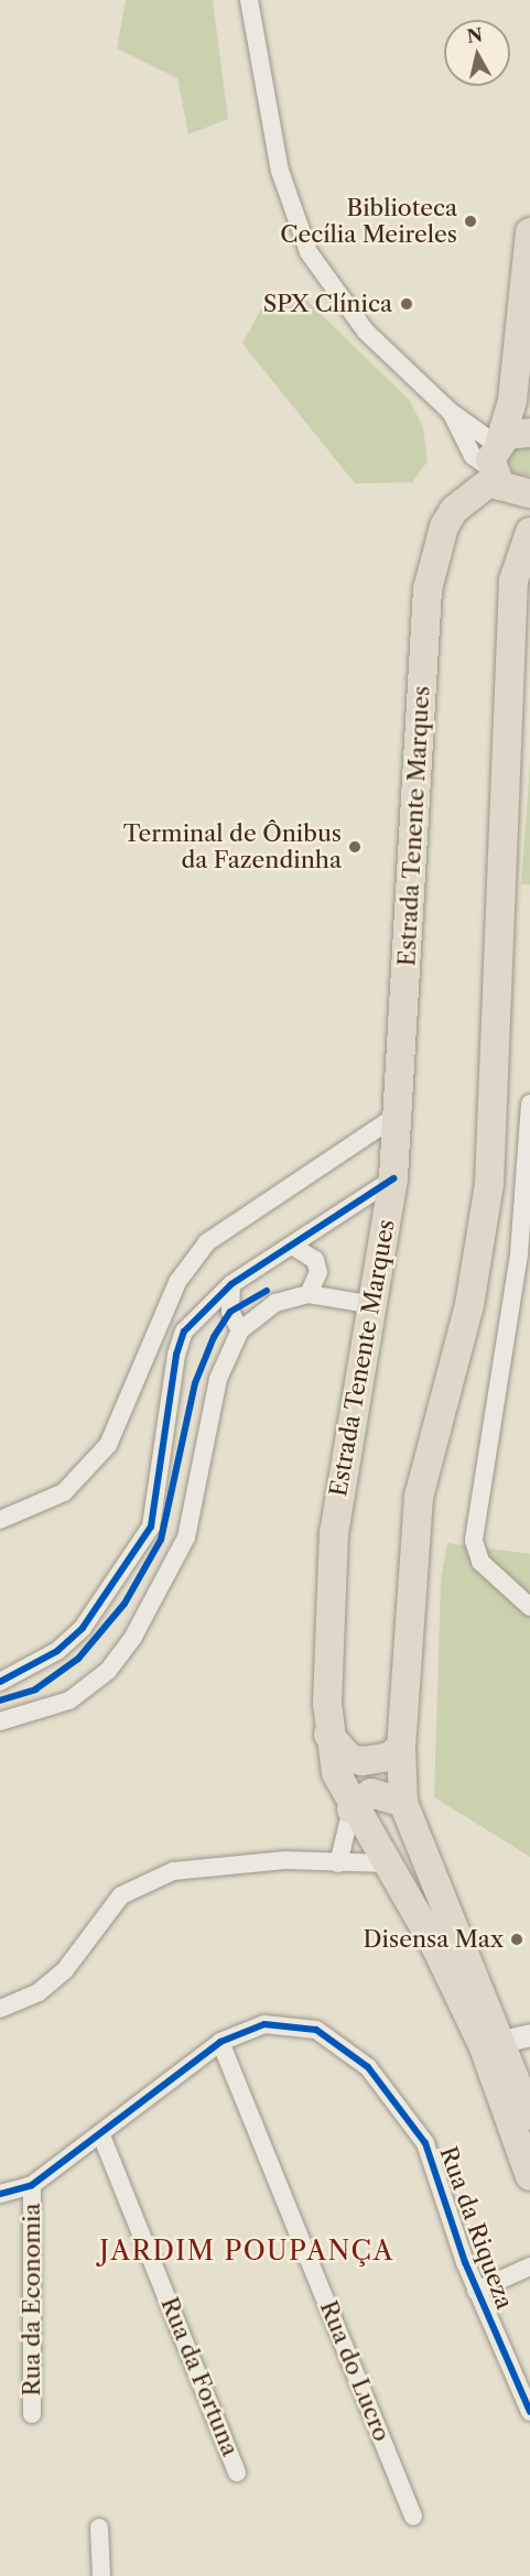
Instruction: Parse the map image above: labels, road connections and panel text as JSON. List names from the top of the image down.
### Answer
{
  "streets": {
    "main road": ["Estrada Tenente Marques"],
    "street": [
      "Rua da Riqueza",
      "Rua da Economia",
      "Rua do Lucro",
      "Rua da Fortuna"
    ]
  },
  "crossings": [
    ["Rua da Riqueza", "Rua da Economia"],
    ["Rua da Riqueza", "Rua do Lucro"],
    ["Rua da Riqueza", "Rua da Fortuna"]
  ],
  "districts": ["JARDIM POUPANÇA"],
  "places": [
    "Biblioteca Cecília Meireles",
    "SPX Clínica",
    "Terminal de Ônibus da Fazendinha",
    "Disensa Max"
  ],
  "north": "top"
}
